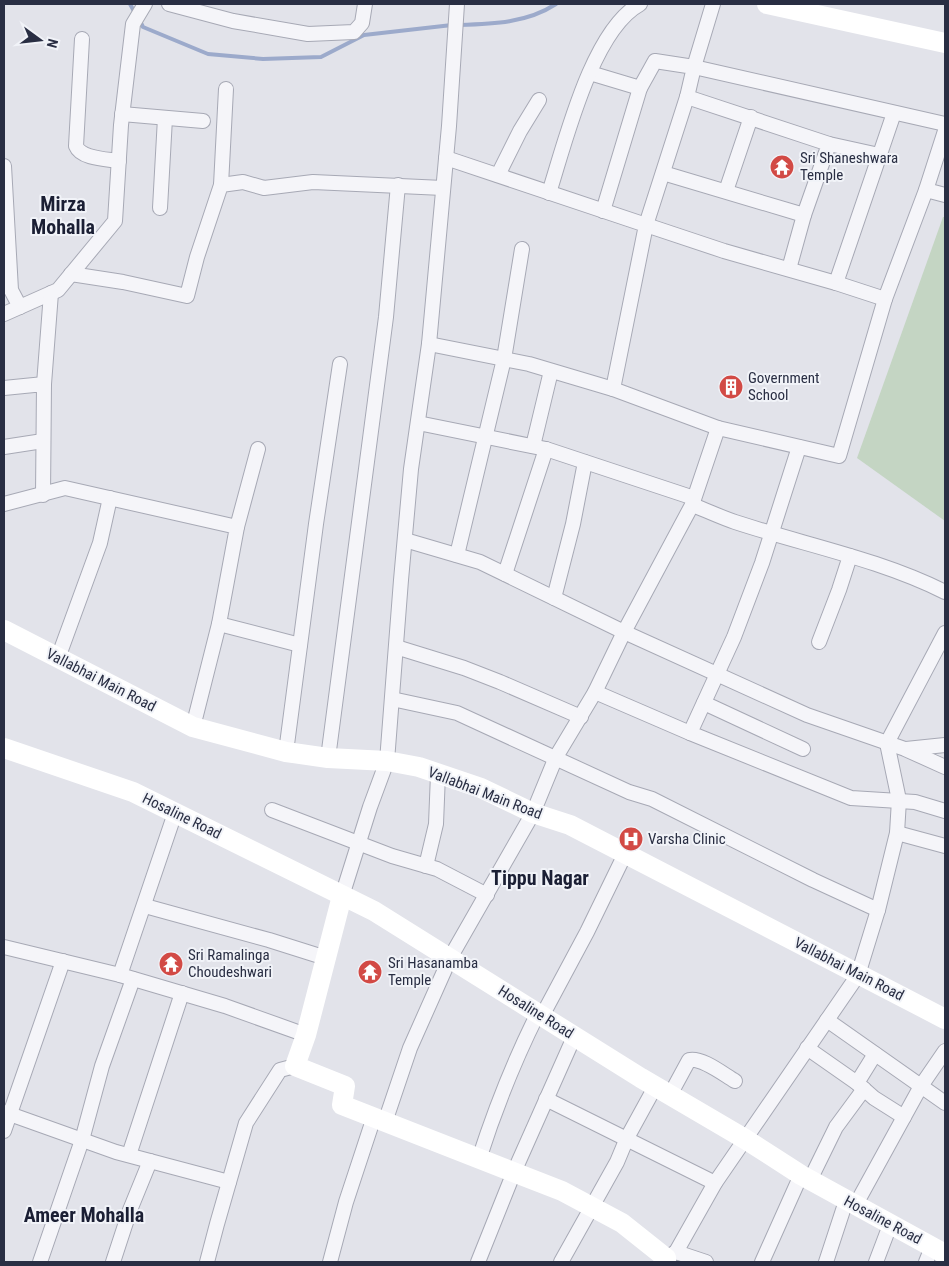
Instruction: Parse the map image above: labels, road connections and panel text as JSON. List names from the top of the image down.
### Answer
{
  "streets": {
    "street": ["Vallabhai Main Road", "Hosaline Road"]
  },
  "districts": ["Mirza Mohalla", "Tippu Nagar", "Ameer Mohalla"],
  "places": {
    "temple": ["Sri Shaneshwara Temple", "Sri Ramalinga Choudeshwari", "Sri Hasanamba Temple"],
    "building": ["Government School"],
    "hospital": ["Varsha Clinic"]
  },
  "north": "right"
}
